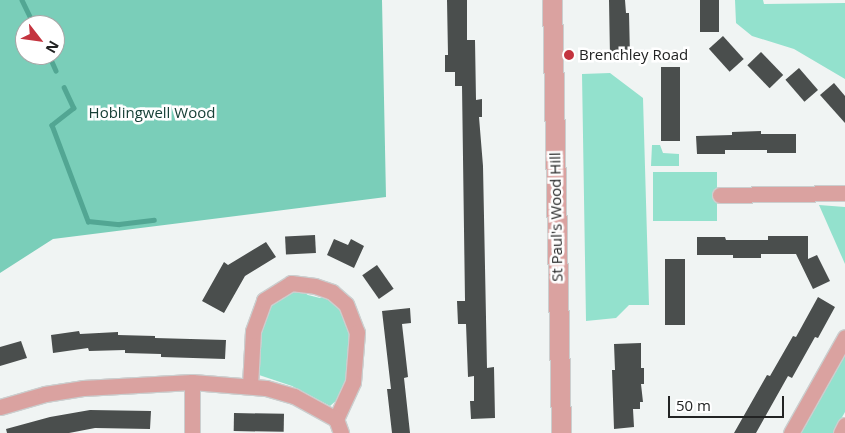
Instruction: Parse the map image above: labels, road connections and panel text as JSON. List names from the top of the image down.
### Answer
{
  "streets": {
    "street": ["St Paul's Wood Hill"]
  },
  "parks": ["Hoblingwell Wood"],
  "places": ["Brenchley Road"],
  "scale_bar": "50 m",
  "north": "bottom right"
}
